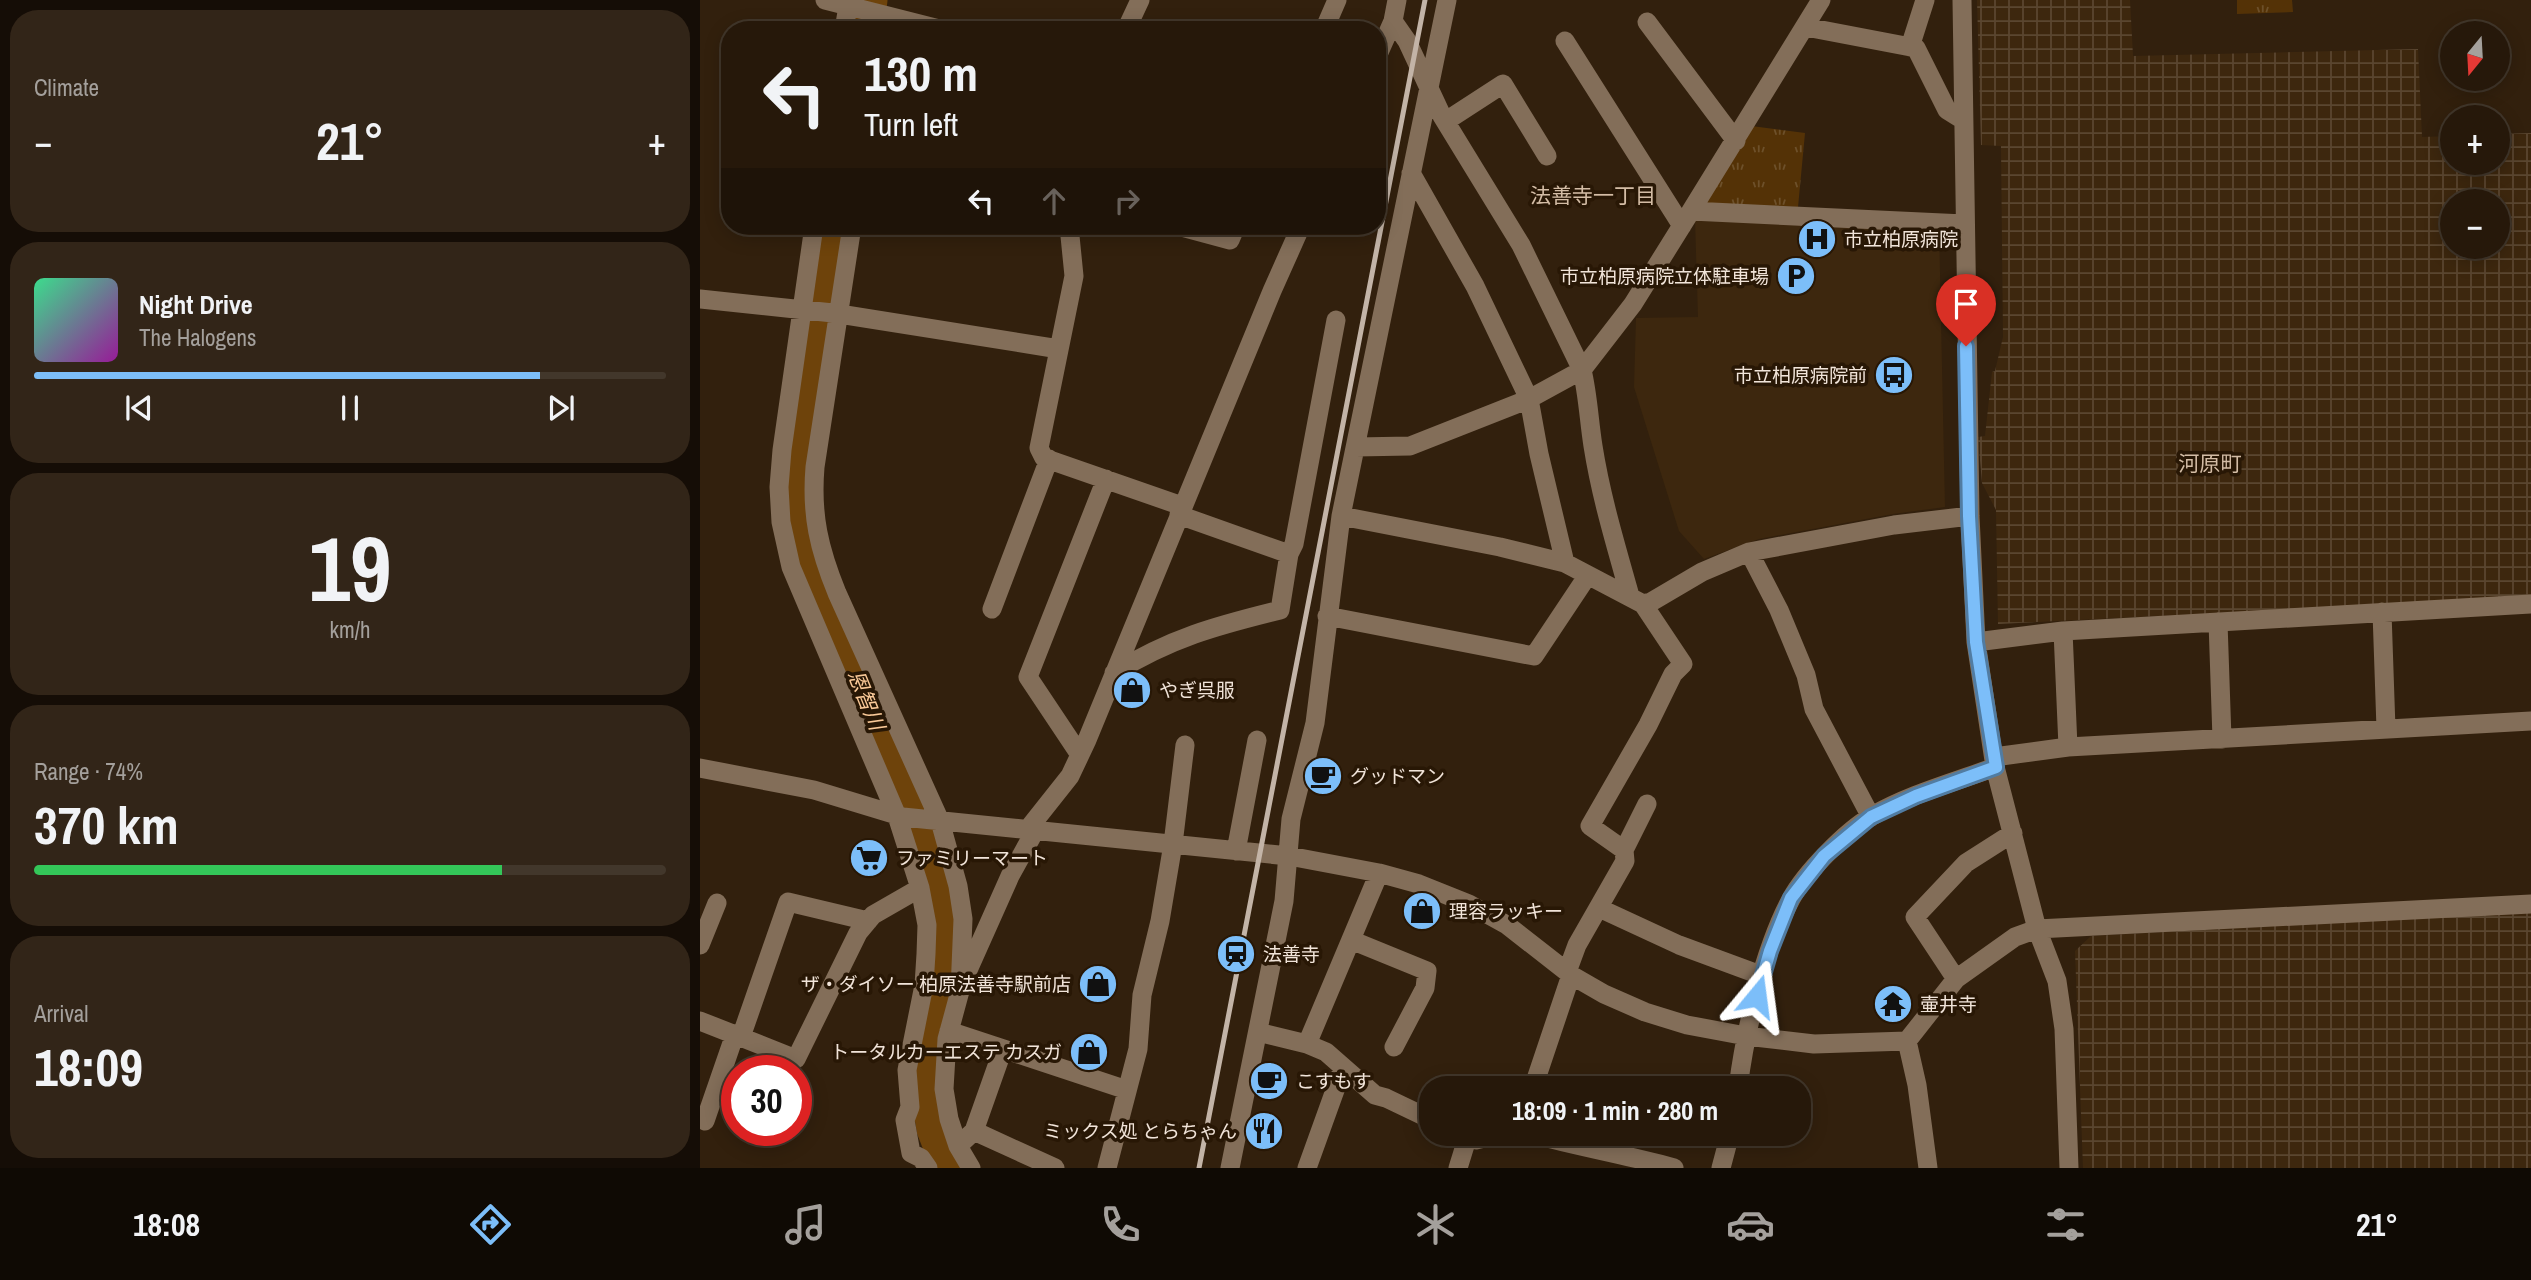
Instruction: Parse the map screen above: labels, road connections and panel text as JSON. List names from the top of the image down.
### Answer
{
  "districts": ["法善寺一丁目", "河原町"],
  "water": ["恩智川"],
  "places": {
    "hospital": ["市立柏原病院"],
    "parking": ["市立柏原病院立体駐車場"],
    "bus stop": ["市立柏原病院前"],
    "shop": [
      "やぎ呉服",
      "理容ラッキー",
      "ザ・ダイソー 柏原法善寺駅前店",
      "トータルカーエステ カスガ"
    ],
    "cafe": ["グッドマン", "こすもす"],
    "supermarket": ["ファミリーマート"],
    "station": ["法善寺"],
    "temple": ["壷井寺"],
    "restaurant": ["ミックス処 とらちゃん"]
  },
  "north": "bottom",
  "page": {
    "tile": [
      "Climate",
      ["19", "km/h"],
      ["Range · 74%", "370 km"],
      ["Arrival", "18:09"]
    ],
    "map_buttons": ["+", "−"],
    "turn": ["130 m", "Turn left"],
    "heat": ["−", "21°", "+"],
    "song": ["Night Drive", "The Halogens"],
    "limit": "30",
    "trip": "18:09 · 1 min · 280 m",
    "tabs": ["18:08", "21°"]
  }
}
